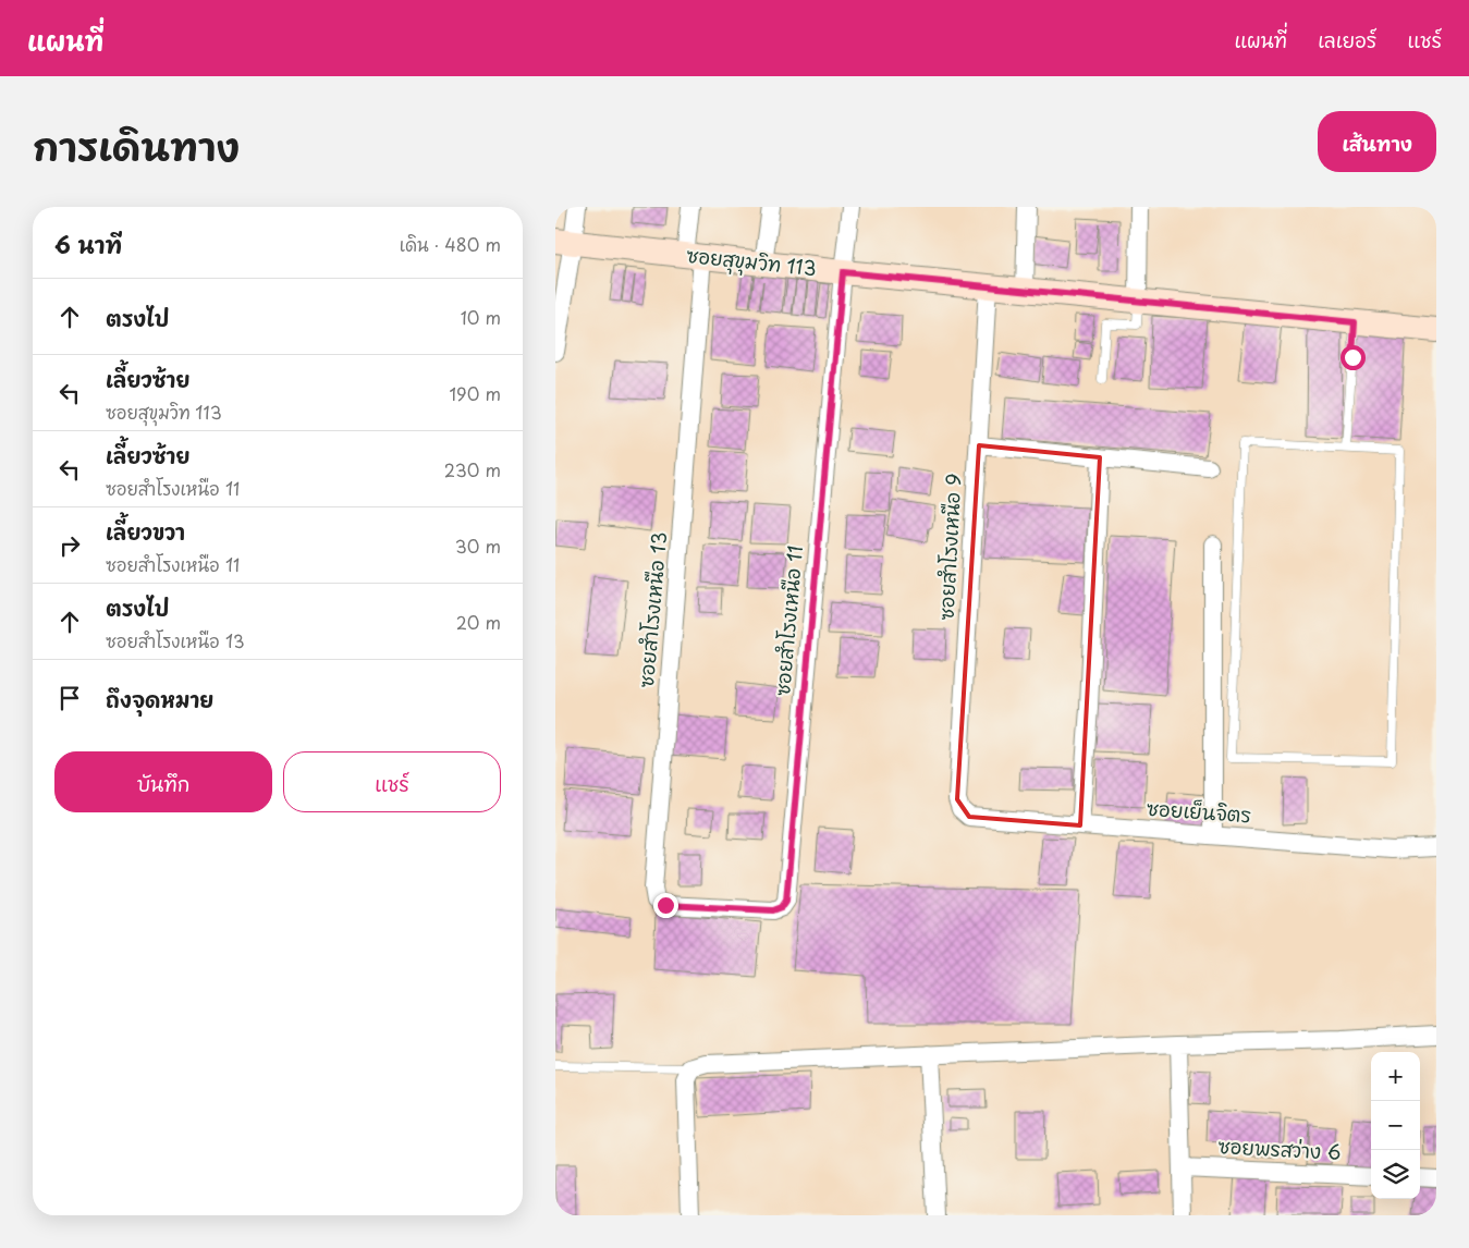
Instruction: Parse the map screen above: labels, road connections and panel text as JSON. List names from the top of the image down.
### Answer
{
  "streets": {
    "main road": ["ซอยสุขุมวิท 113"],
    "street": [
      "ซอยสำโรงเหนือ 9",
      "ซอยสำโรงเหนือ 13",
      "ซอยสำโรงเหนือ 11",
      "ซอยเย็นจิตร",
      "ซอยพรสว่าง 6"
    ]
  },
  "crossings": [
    ["ซอยสุขุมวิท 113", "ซอยสำโรงเหนือ 9"],
    ["ซอยสุขุมวิท 113", "ซอยสำโรงเหนือ 13"],
    ["ซอยสุขุมวิท 113", "ซอยสำโรงเหนือ 11"],
    ["ซอยสำโรงเหนือ 9", "ซอยเย็นจิตร"],
    ["ซอยสำโรงเหนือ 13", "ซอยสำโรงเหนือ 11"]
  ],
  "page": {
    "header": "แผนที่",
    "nav": ["แผนที่", "เลเยอร์", "แชร์"],
    "title": "การเดินทาง",
    "buttons": [
      "เส้นทาง",
      ["บันทึก", "แชร์"]
    ],
    "heading": ["6 นาที", "เดิน · 480 m"],
    "list": [
      ["ตรงไป", "10 m"],
      ["เลี้ยวซ้าย", "ซอยสุขุมวิท 113", "190 m"],
      ["เลี้ยวซ้าย", "ซอยสำโรงเหนือ 11", "230 m"],
      ["เลี้ยวขวา", "ซอยสำโรงเหนือ 11", "30 m"],
      ["ตรงไป", "ซอยสำโรงเหนือ 13", "20 m"],
      "ถึงจุดหมาย"
    ],
    "map_buttons": ["+", "−"]
  }
}
